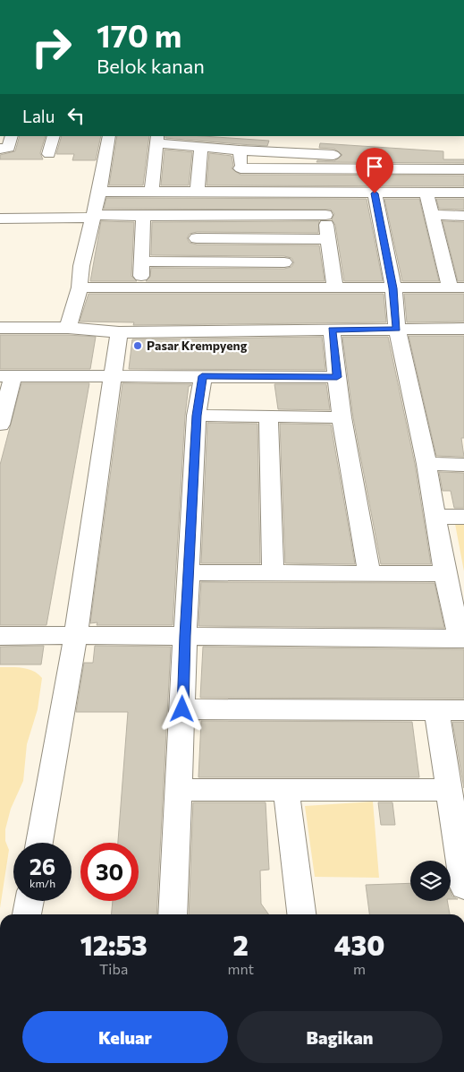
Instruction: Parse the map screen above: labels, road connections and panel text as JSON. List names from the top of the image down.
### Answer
{
  "places": ["Pasar Krempyeng"],
  "page": {
    "turn": ["170 m", "Belok kanan"],
    "then": "Lalu",
    "speed": "26 km/h",
    "limit": "30",
    "eta": [
      "12:53",
      "Tiba",
      "2",
      "mnt",
      "430",
      "m"
    ],
    "buttons": ["Keluar", "Bagikan"]
  }
}
